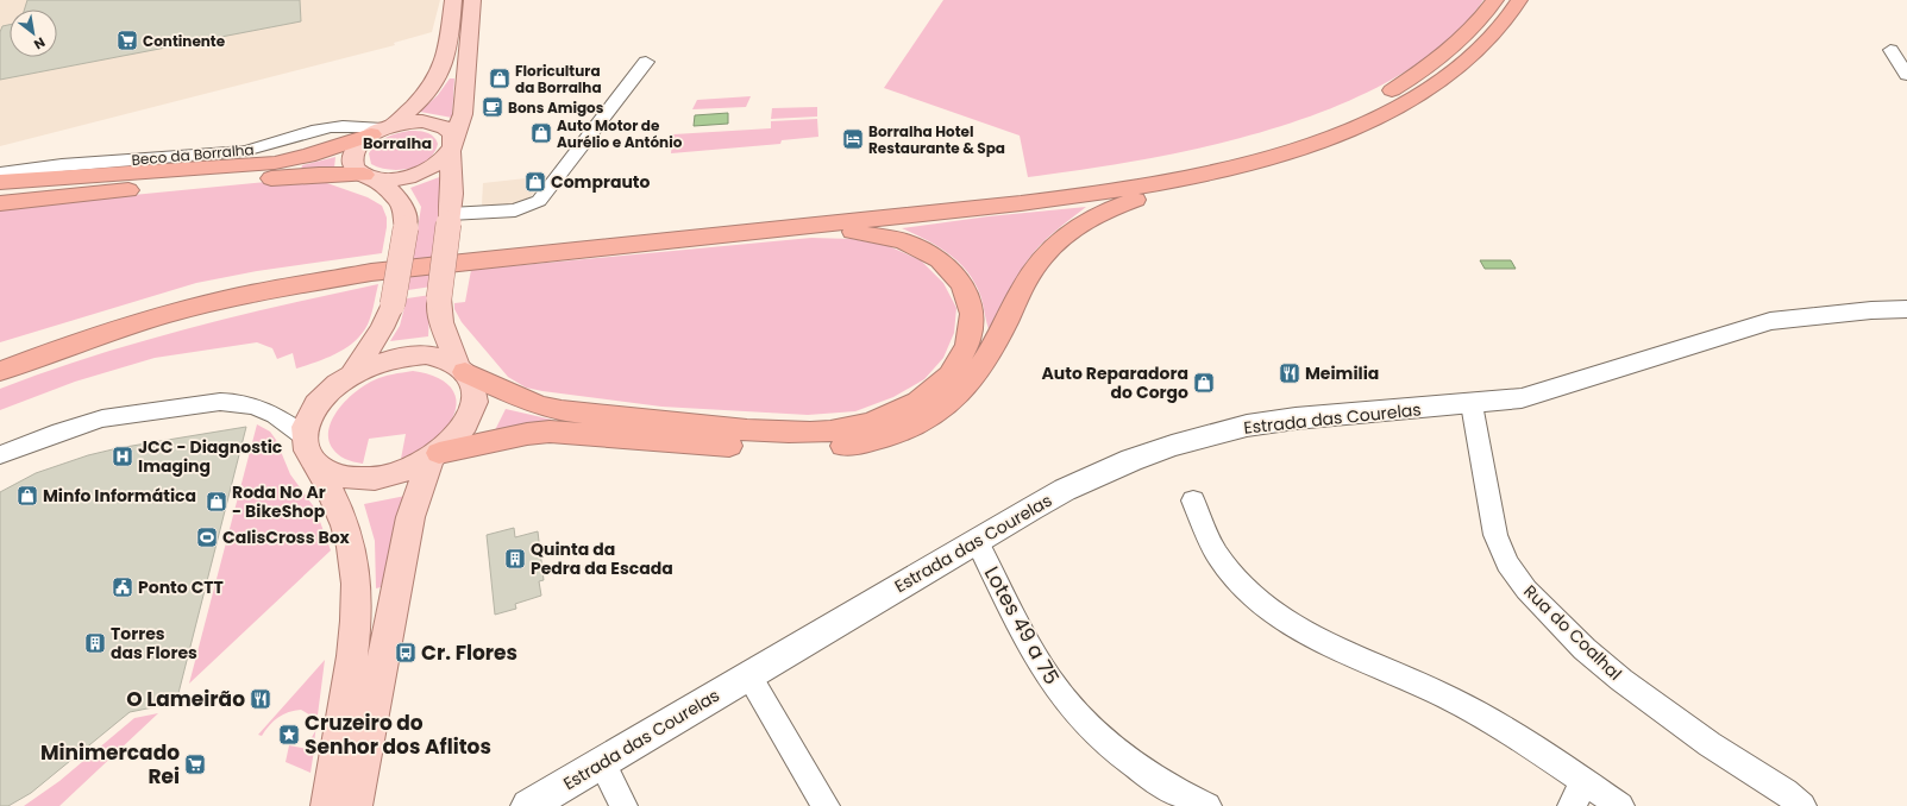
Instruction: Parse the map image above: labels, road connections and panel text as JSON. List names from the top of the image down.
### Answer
{
  "streets": {
    "main road": ["Estrada das Courelas"],
    "street": ["Beco da Borralha", "Lotes 49 a 75", "Rua do Coalhal"]
  },
  "crossings": [
    ["Estrada das Courelas", "Lotes 49 a 75"],
    ["Estrada das Courelas", "Rua do Coalhal"]
  ],
  "districts": ["Borralha"],
  "places": {
    "supermarket": ["Continente", "Minimercado Rei"],
    "shop": [
      "Floricultura da Borralha",
      "Auto Motor de Aurélio e António",
      "Comprauto",
      "Auto Reparadora do Corgo",
      "Minfo Informática",
      "Roda No Ar - BikeShop"
    ],
    "cafe": ["Bons Amigos"],
    "hotel": ["Borralha Hotel Restaurante & Spa"],
    "restaurant": ["Meimilia", "O Lameirão"],
    "hospital": ["JCC - Diagnostic Imaging"],
    "sports": ["CalisCross Box"],
    "building": ["Quinta da Pedra da Escada", "Torres das Flores"],
    "public building": ["Ponto CTT"],
    "bus stop": ["Cr. Flores"],
    "place": ["Cruzeiro do Senhor dos Aflitos"]
  },
  "north": "bottom right"
}
